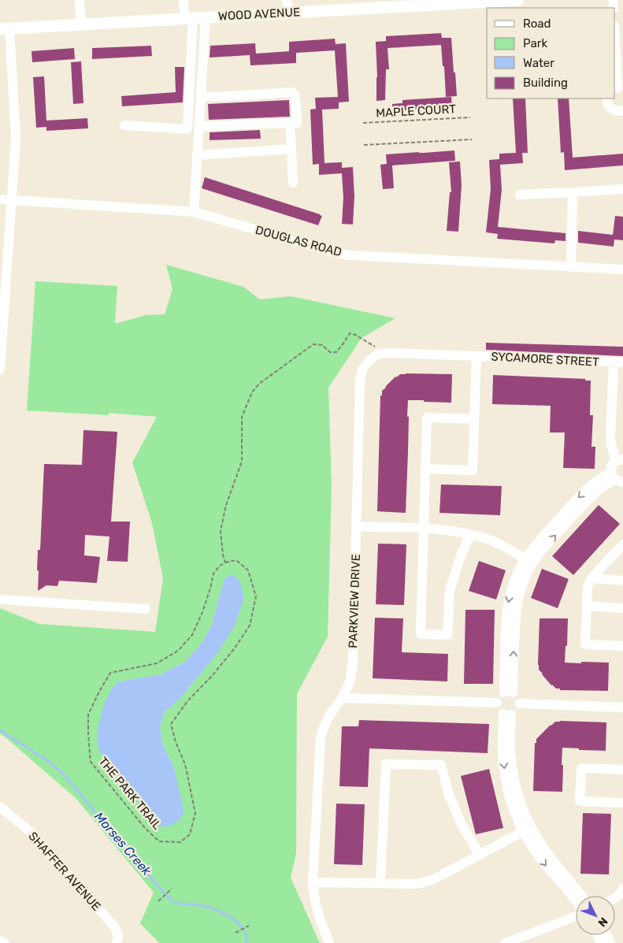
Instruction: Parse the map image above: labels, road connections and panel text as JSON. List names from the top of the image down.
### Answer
{
  "streets": {
    "main road": ["WOOD AVENUE"],
    "street": [
      "DOUGLAS ROAD",
      "SYCAMORE STREET",
      "PARKVIEW DRIVE",
      "SHAFFER AVENUE"
    ],
    "path": ["MAPLE COURT", "THE PARK TRAIL"]
  },
  "crossings": [
    ["SYCAMORE STREET", "PARKVIEW DRIVE"]
  ],
  "water": ["Morses Creek"],
  "legend": [
    "Road",
    "Park",
    "Water",
    "Building"
  ],
  "north": "bottom right"
}
